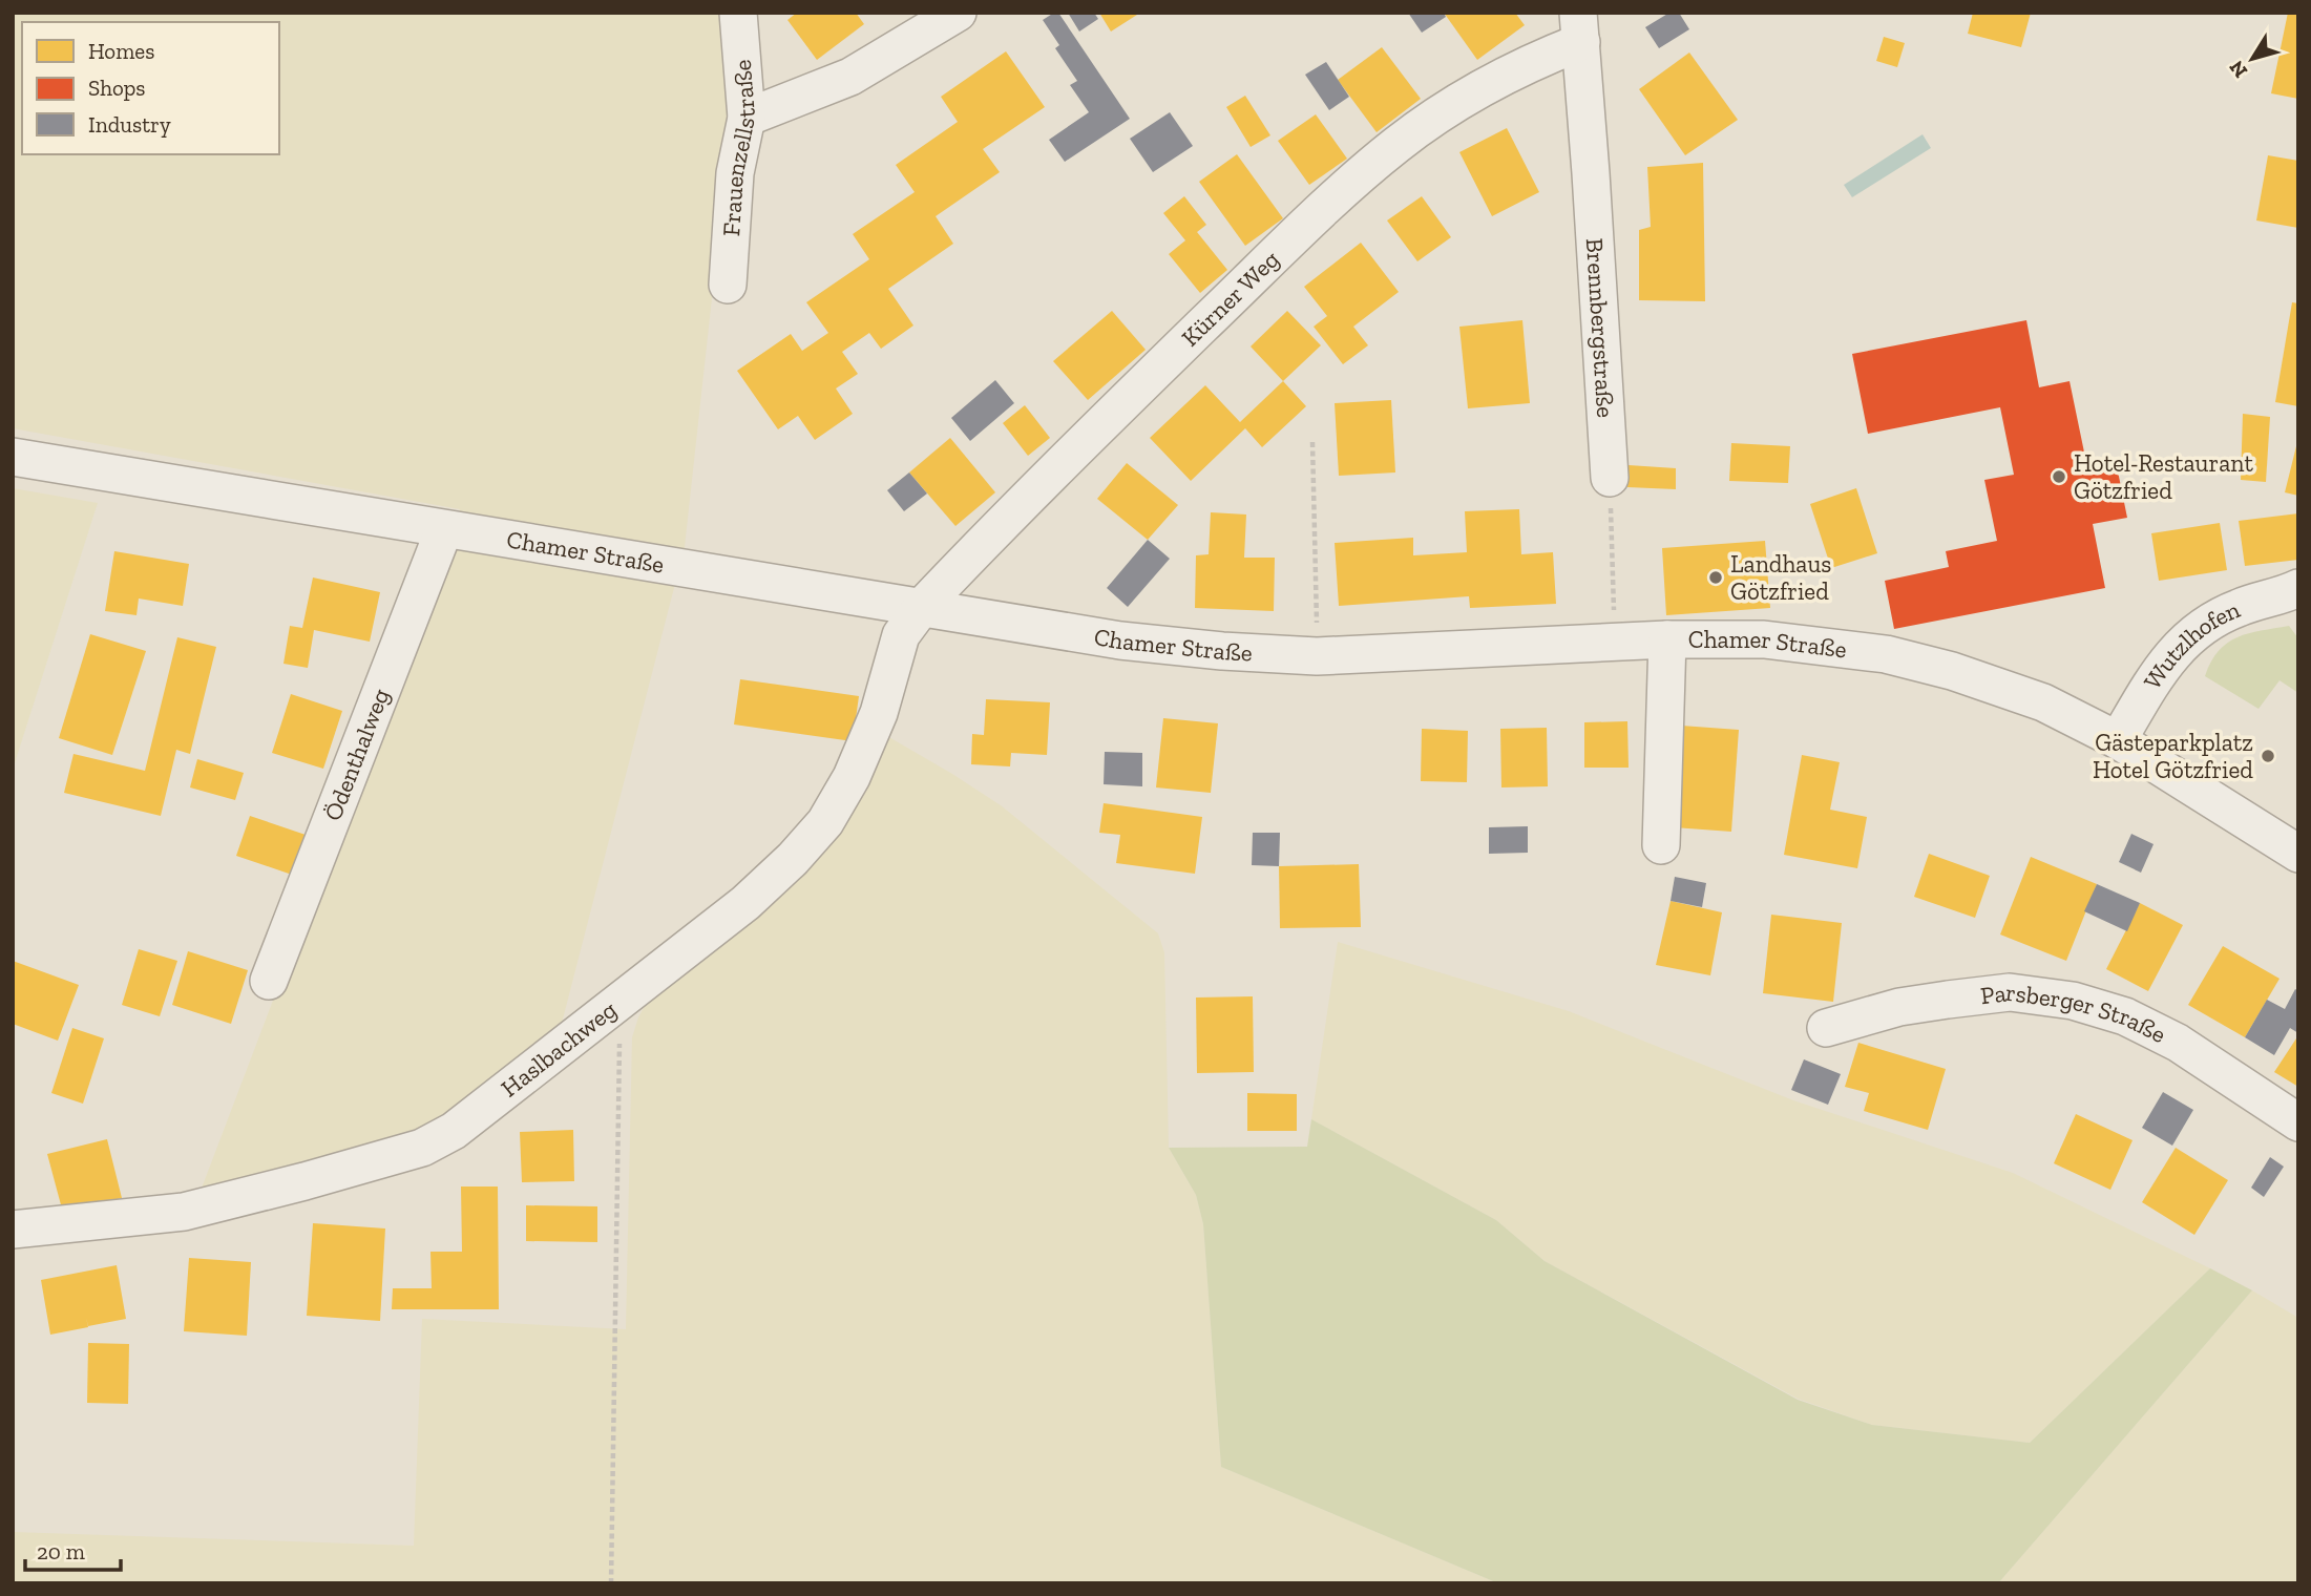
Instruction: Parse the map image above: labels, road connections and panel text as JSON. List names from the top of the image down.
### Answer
{
  "streets": {
    "street": [
      "Frauenzellstraße",
      "Kürner Weg",
      "Brennbergstraße",
      "Chamer Straße",
      "Wutzlhofen",
      "Ödenthalweg",
      "Parsberger Straße",
      "Haslbachweg"
    ]
  },
  "crossings": [
    ["Kürner Weg", "Brennbergstraße"],
    ["Kürner Weg", "Chamer Straße"],
    ["Kürner Weg", "Haslbachweg"],
    ["Chamer Straße", "Wutzlhofen"],
    ["Chamer Straße", "Ödenthalweg"],
    ["Chamer Straße", "Haslbachweg"]
  ],
  "places": ["Hotel-Restaurant Götzfried", "Landhaus Götzfried", "Gästeparkplatz Hotel Götzfried"],
  "legend": ["Homes", "Shops", "Industry"],
  "scale_bar": "20 m",
  "north": "bottom left"
}
